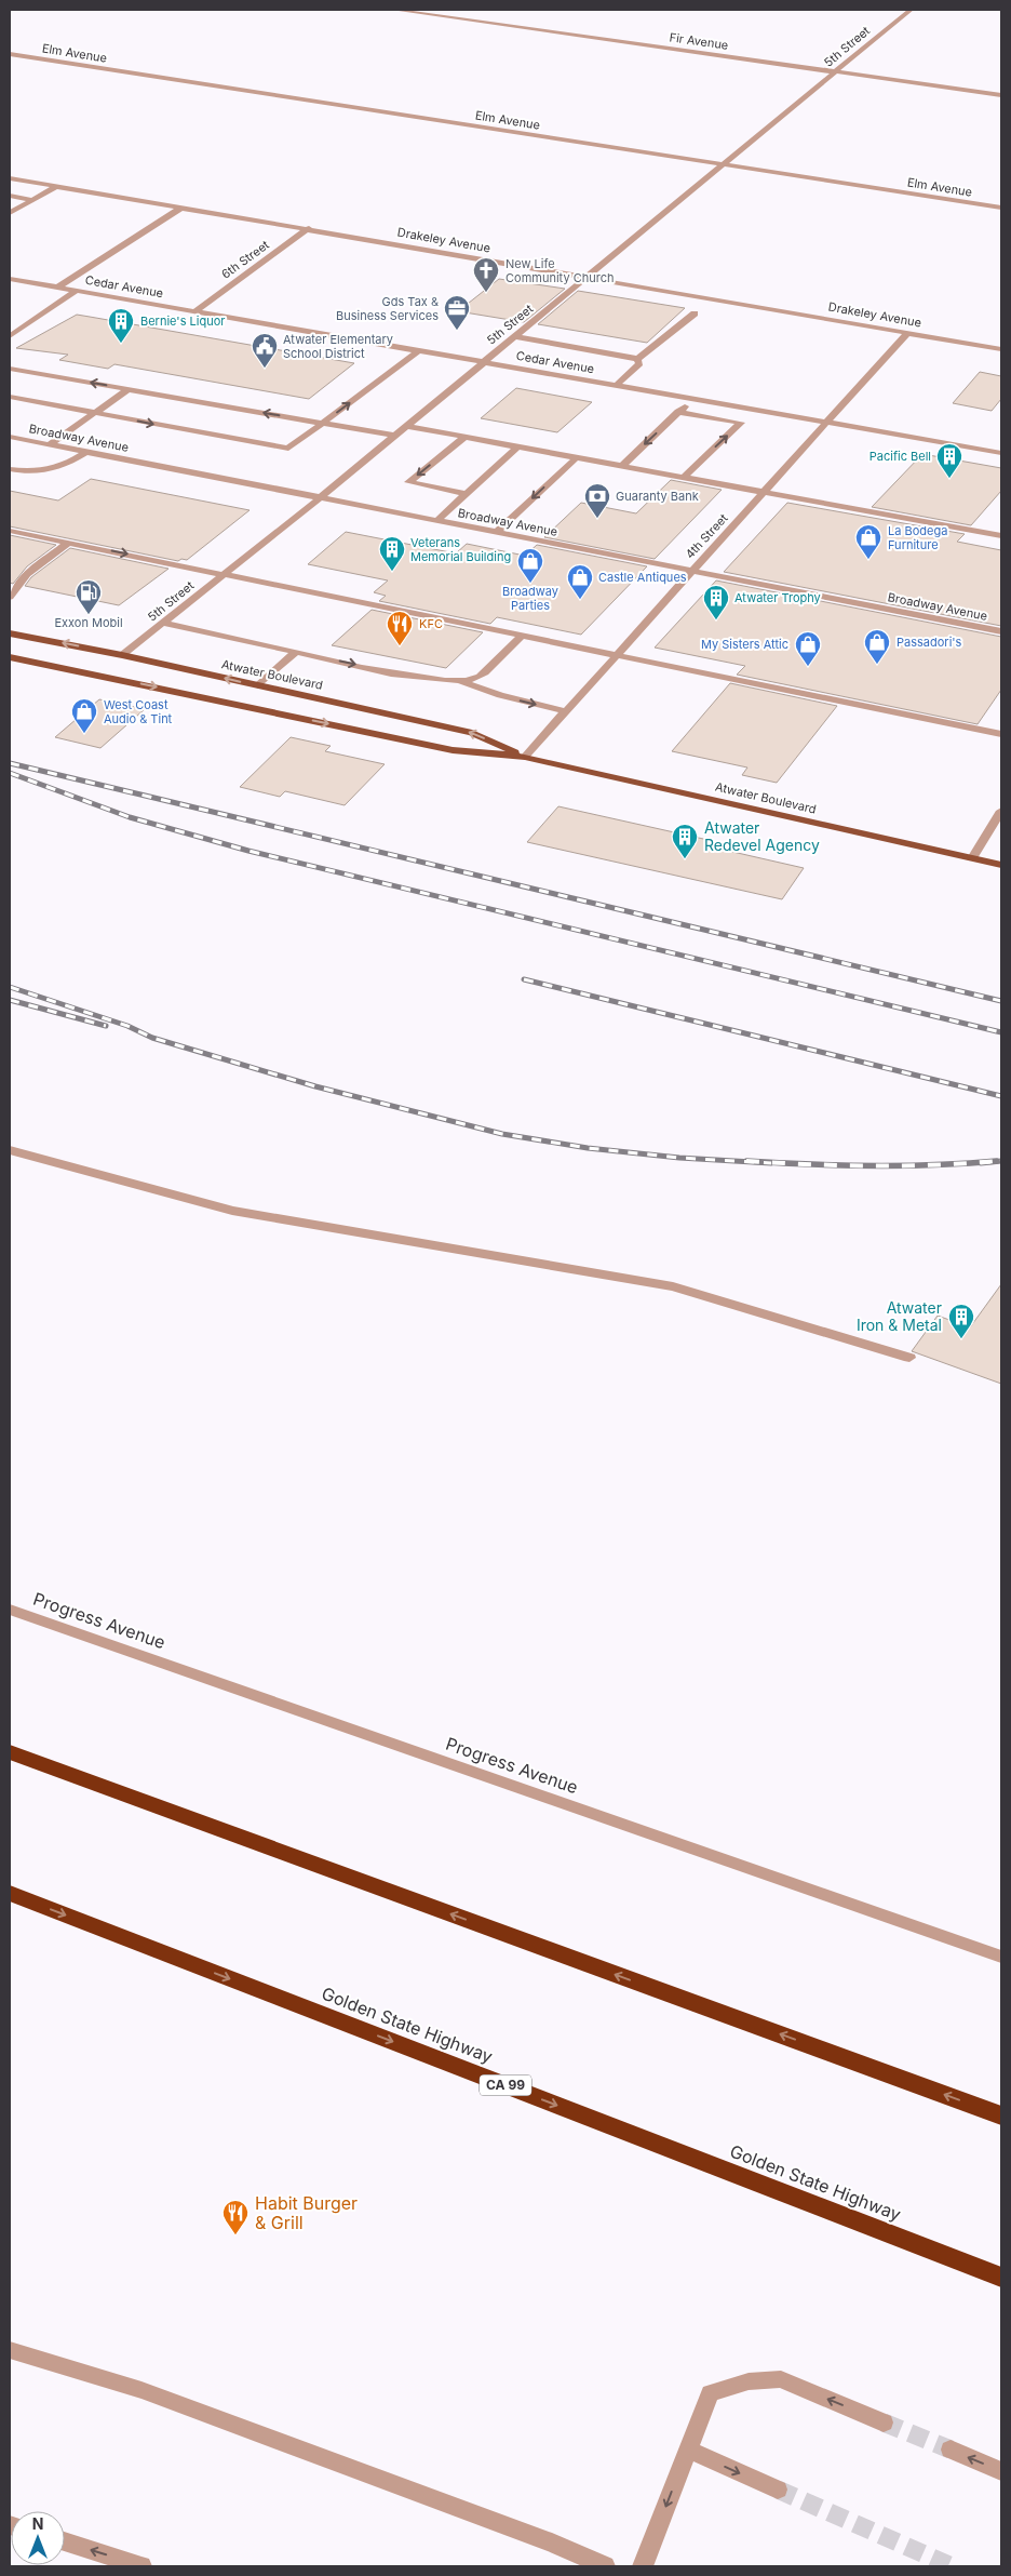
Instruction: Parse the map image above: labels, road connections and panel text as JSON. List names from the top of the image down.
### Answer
{
  "streets": {
    "highway": ["Golden State Highway", "CA 99"],
    "main road": ["Atwater Boulevard"],
    "street": [
      "Fir Avenue",
      "5th Street",
      "Elm Avenue",
      "Drakeley Avenue",
      "6th Street",
      "Cedar Avenue",
      "Broadway Avenue",
      "4th Street",
      "Progress Avenue"
    ]
  },
  "crossings": [
    ["Fir Avenue", "5th Street"],
    ["5th Street", "Elm Avenue"],
    ["5th Street", "Drakeley Avenue"],
    ["5th Street", "Cedar Avenue"],
    ["5th Street", "Broadway Avenue"],
    ["5th Street", "Atwater Boulevard"],
    ["Drakeley Avenue", "6th Street"],
    ["Drakeley Avenue", "4th Street"],
    ["6th Street", "Cedar Avenue"],
    ["Cedar Avenue", "4th Street"],
    ["Broadway Avenue", "4th Street"],
    ["4th Street", "Atwater Boulevard"]
  ],
  "places": {
    "church": ["New Life Community Church"],
    "office": ["Gds Tax & Business Services"],
    "building": [
      "Bernie's Liquor",
      "Pacific Bell",
      "Veterans Memorial Building",
      "Atwater Trophy",
      "Atwater Redevel Agency",
      "Atwater Iron & Metal"
    ],
    "public building": ["Atwater Elementary School District"],
    "bank": ["Guaranty Bank"],
    "shop": [
      "La Bodega Furniture",
      "Broadway Parties",
      "Castle Antiques",
      "Passadori's",
      "My Sisters Attic",
      "West Coast Audio & Tint"
    ],
    "fuel station": ["Exxon Mobil"],
    "restaurant": ["KFC", "Habit Burger & Grill"]
  },
  "north": "top"
}
